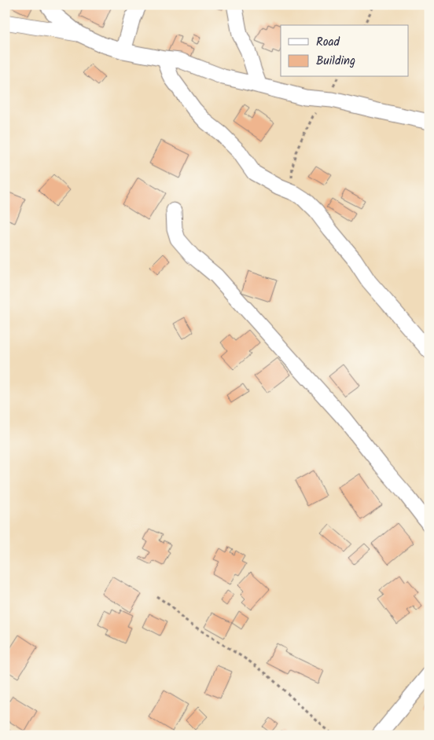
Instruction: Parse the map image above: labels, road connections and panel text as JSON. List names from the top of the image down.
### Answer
{
  "legend": ["Road", "Building"]
}
